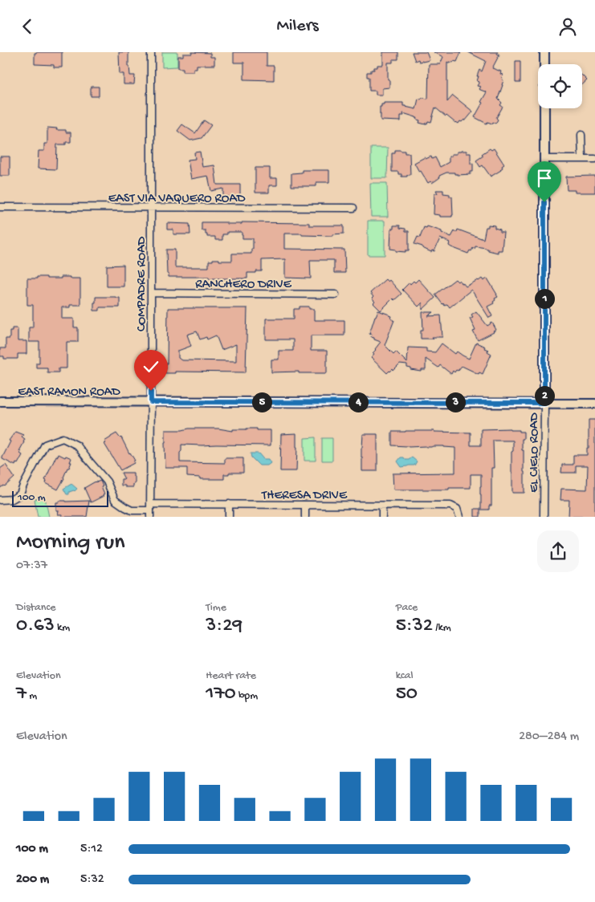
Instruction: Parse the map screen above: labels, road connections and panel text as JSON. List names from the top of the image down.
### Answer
{
  "streets": {
    "main road": ["EAST RAMON ROAD", "EL CIELO ROAD"],
    "street": [
      "EAST VIA VAQUERO ROAD",
      "RANCHERO DRIVE",
      "COMPADRE ROAD",
      "THERESA DRIVE"
    ]
  },
  "crossings": [
    ["EAST VIA VAQUERO ROAD", "COMPADRE ROAD"],
    ["RANCHERO DRIVE", "COMPADRE ROAD"],
    ["COMPADRE ROAD", "EAST RAMON ROAD"],
    ["COMPADRE ROAD", "THERESA DRIVE"],
    ["EAST RAMON ROAD", "EL CIELO ROAD"]
  ],
  "scale_bar": "100 m",
  "page": {
    "header": "Milers",
    "pins": [
      "1",
      "2",
      "3",
      "4",
      "5"
    ],
    "scale": "100 m",
    "heading": ["Morning run", "07:37"],
    "stats": [
      ["Distance", "0.63 km"],
      ["Time", "3:29"],
      ["Pace", "5:32 /km"],
      ["Elevation", "7 m"],
      ["Heart rate", "170 bpm"],
      ["kcal", "50"]
    ],
    "chart": ["Elevation", "280–284 m"],
    "list": [
      {
        "name": "100 m",
        "note": "5:12"
      },
      {
        "name": "200 m",
        "note": "5:32"
      }
    ]
  }
}
